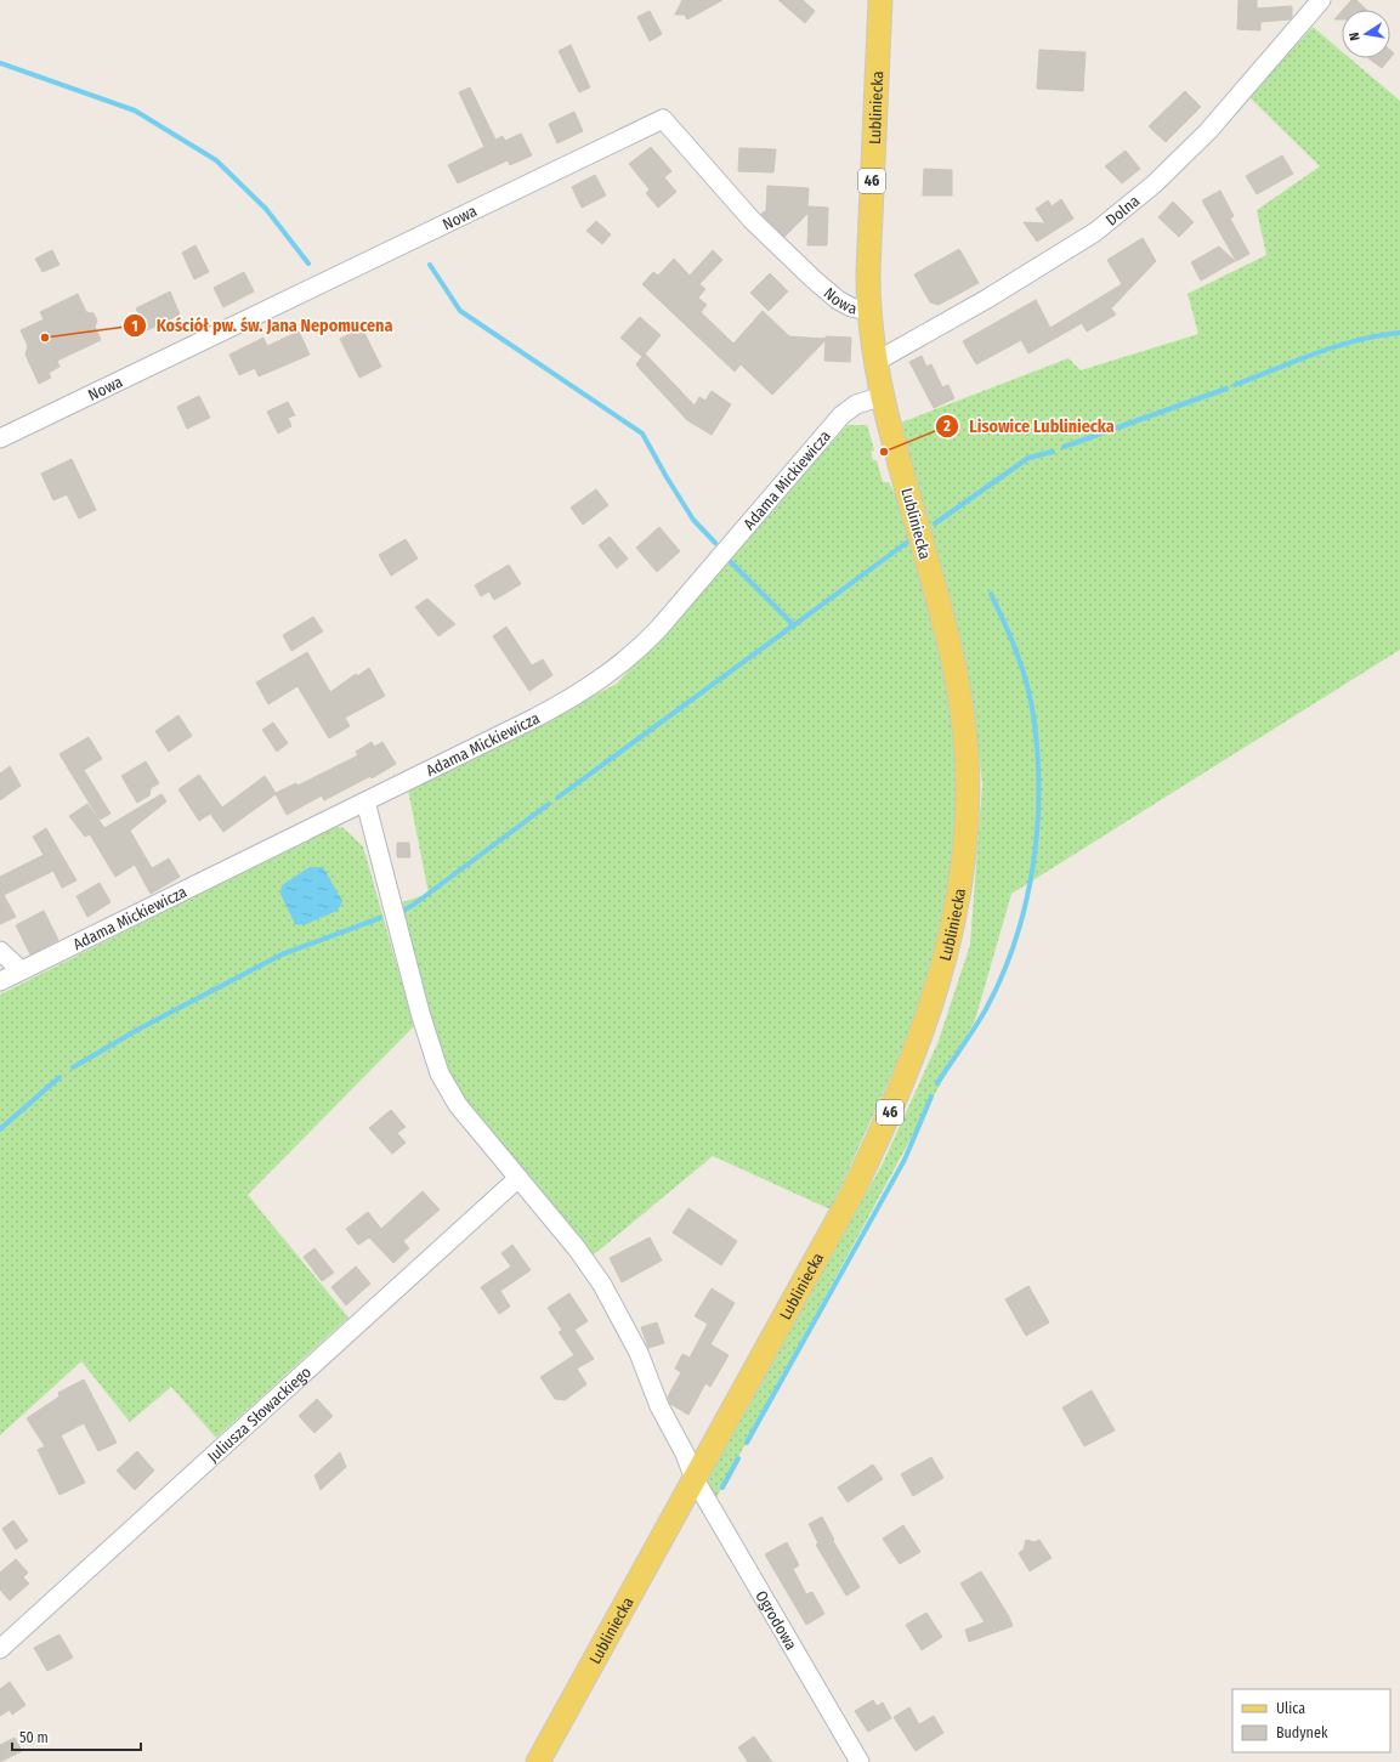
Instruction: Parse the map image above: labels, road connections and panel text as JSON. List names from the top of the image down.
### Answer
{
  "streets": {
    "main road": ["Lubliniecka", "46"],
    "street": [
      "Dolna",
      "Nowa",
      "Adama Mickiewicza",
      "Juliusza Słowackiego",
      "Ogrodowa"
    ]
  },
  "crossings": [
    ["Lubliniecka", "Dolna"],
    ["Lubliniecka", "Nowa"],
    ["Lubliniecka", "Adama Mickiewicza"],
    ["Lubliniecka", "Ogrodowa"],
    ["Adama Mickiewicza", "Ogrodowa"],
    ["Juliusza Słowackiego", "Ogrodowa"]
  ],
  "places": ["Kościół pw. św. Jana Nepomucena", "Lisowice Lubliniecka"],
  "legend": ["Ulica", "Budynek"],
  "scale_bar": "50 m",
  "north": "left"
}
